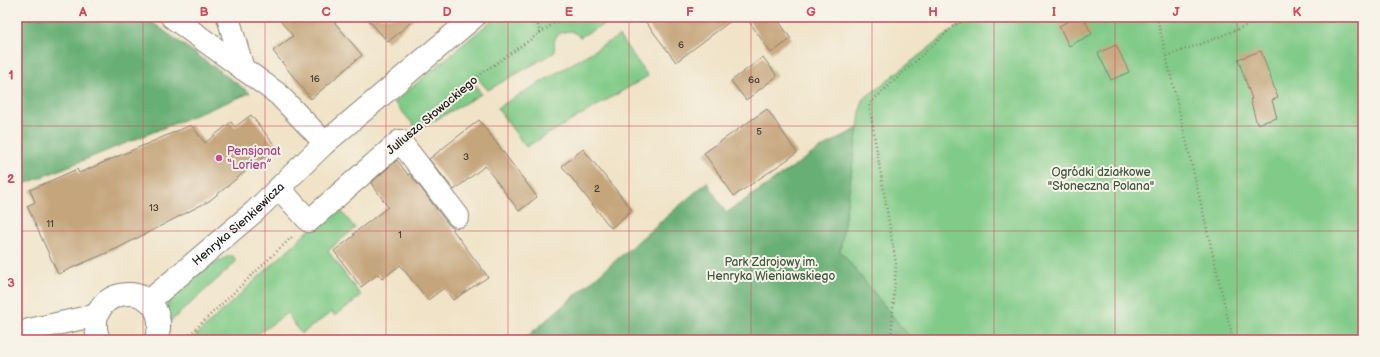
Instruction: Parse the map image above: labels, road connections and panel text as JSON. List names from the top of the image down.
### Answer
{
  "streets": {
    "street": ["Juliusza Słowackiego", "Henryka Sienkiewicza"]
  },
  "parks": ["Ogródki działkowe \"Słoneczna Polana\"", "Park Zdrojowy im. Henryka Wieniawskiego"],
  "places": ["Pensjonat “Lorien”"],
  "house_numbers": [
    "6",
    "16",
    "6a",
    "5",
    "3",
    "2",
    "13",
    "11",
    "1"
  ],
  "grid": {
    "columns": [
      "A",
      "B",
      "C",
      "D",
      "E",
      "F",
      "G",
      "H",
      "I",
      "J",
      "K"
    ],
    "rows": ["1", "2", "3"]
  }
}
